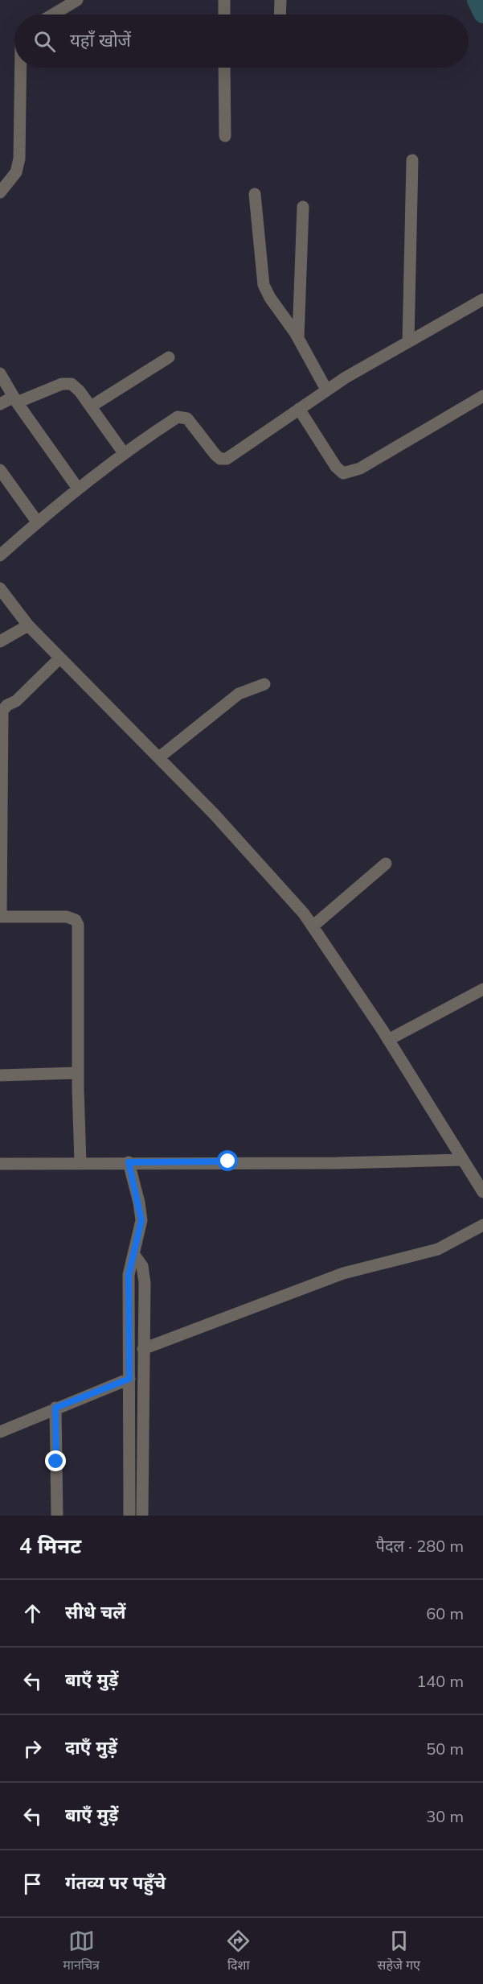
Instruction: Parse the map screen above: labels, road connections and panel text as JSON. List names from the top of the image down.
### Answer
{
  "page": {
    "search": "यहाँ खोजें",
    "heading": ["4 मिनट", "पैदल · 280 m"],
    "list": [
      ["सीधे चलें", "60 m"],
      ["बाएँ मुड़ें", "140 m"],
      ["दाएँ मुड़ें", "50 m"],
      ["बाएँ मुड़ें", "30 m"],
      "गंतव्य पर पहुँचे"
    ],
    "nav": ["मानचित्र", "दिशा", "सहेजे गए"]
  }
}
